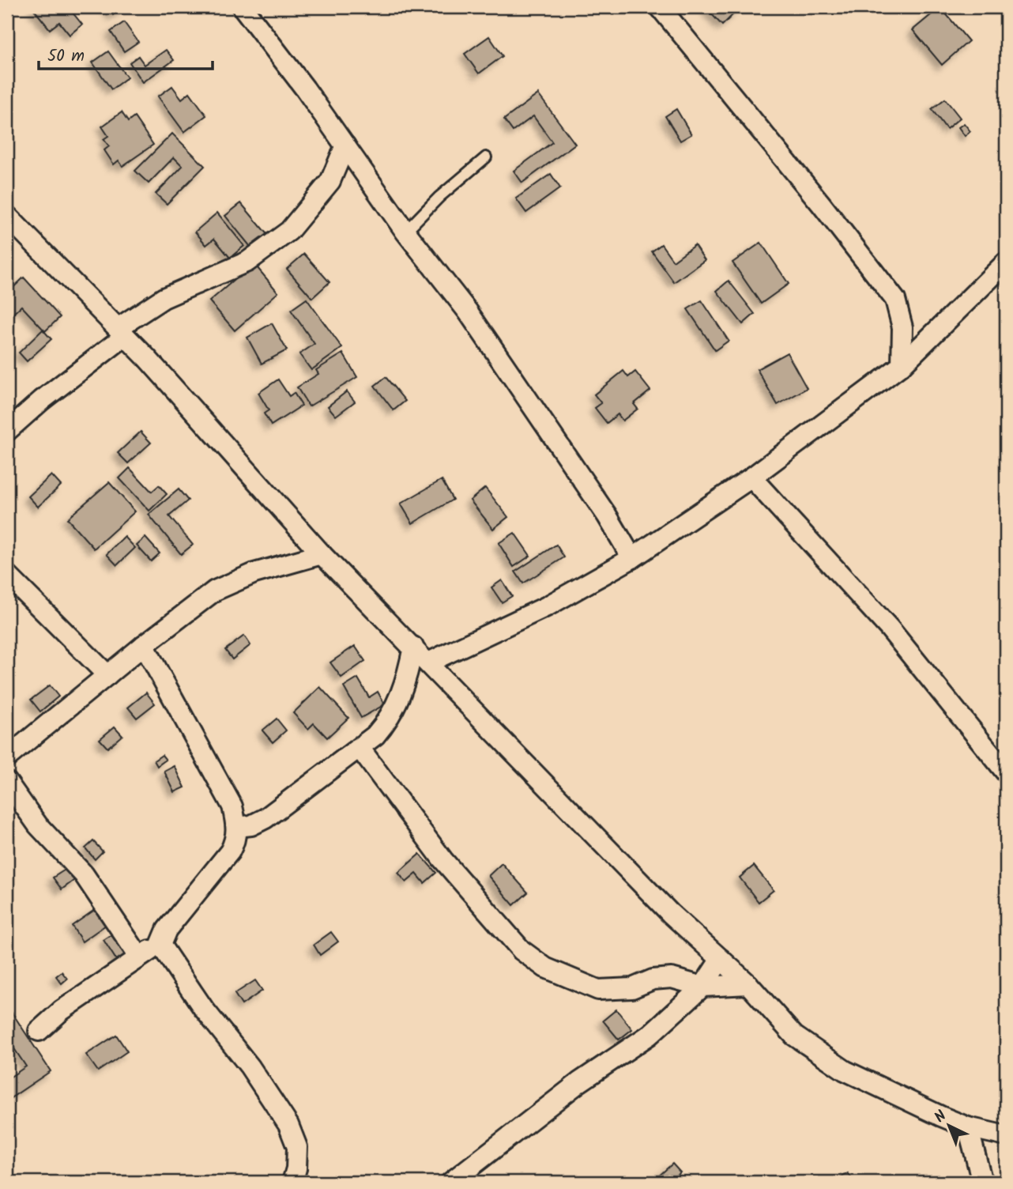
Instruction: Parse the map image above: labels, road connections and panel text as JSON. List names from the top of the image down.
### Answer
{
  "scale_bar": "50 m",
  "north": "top left"
}
